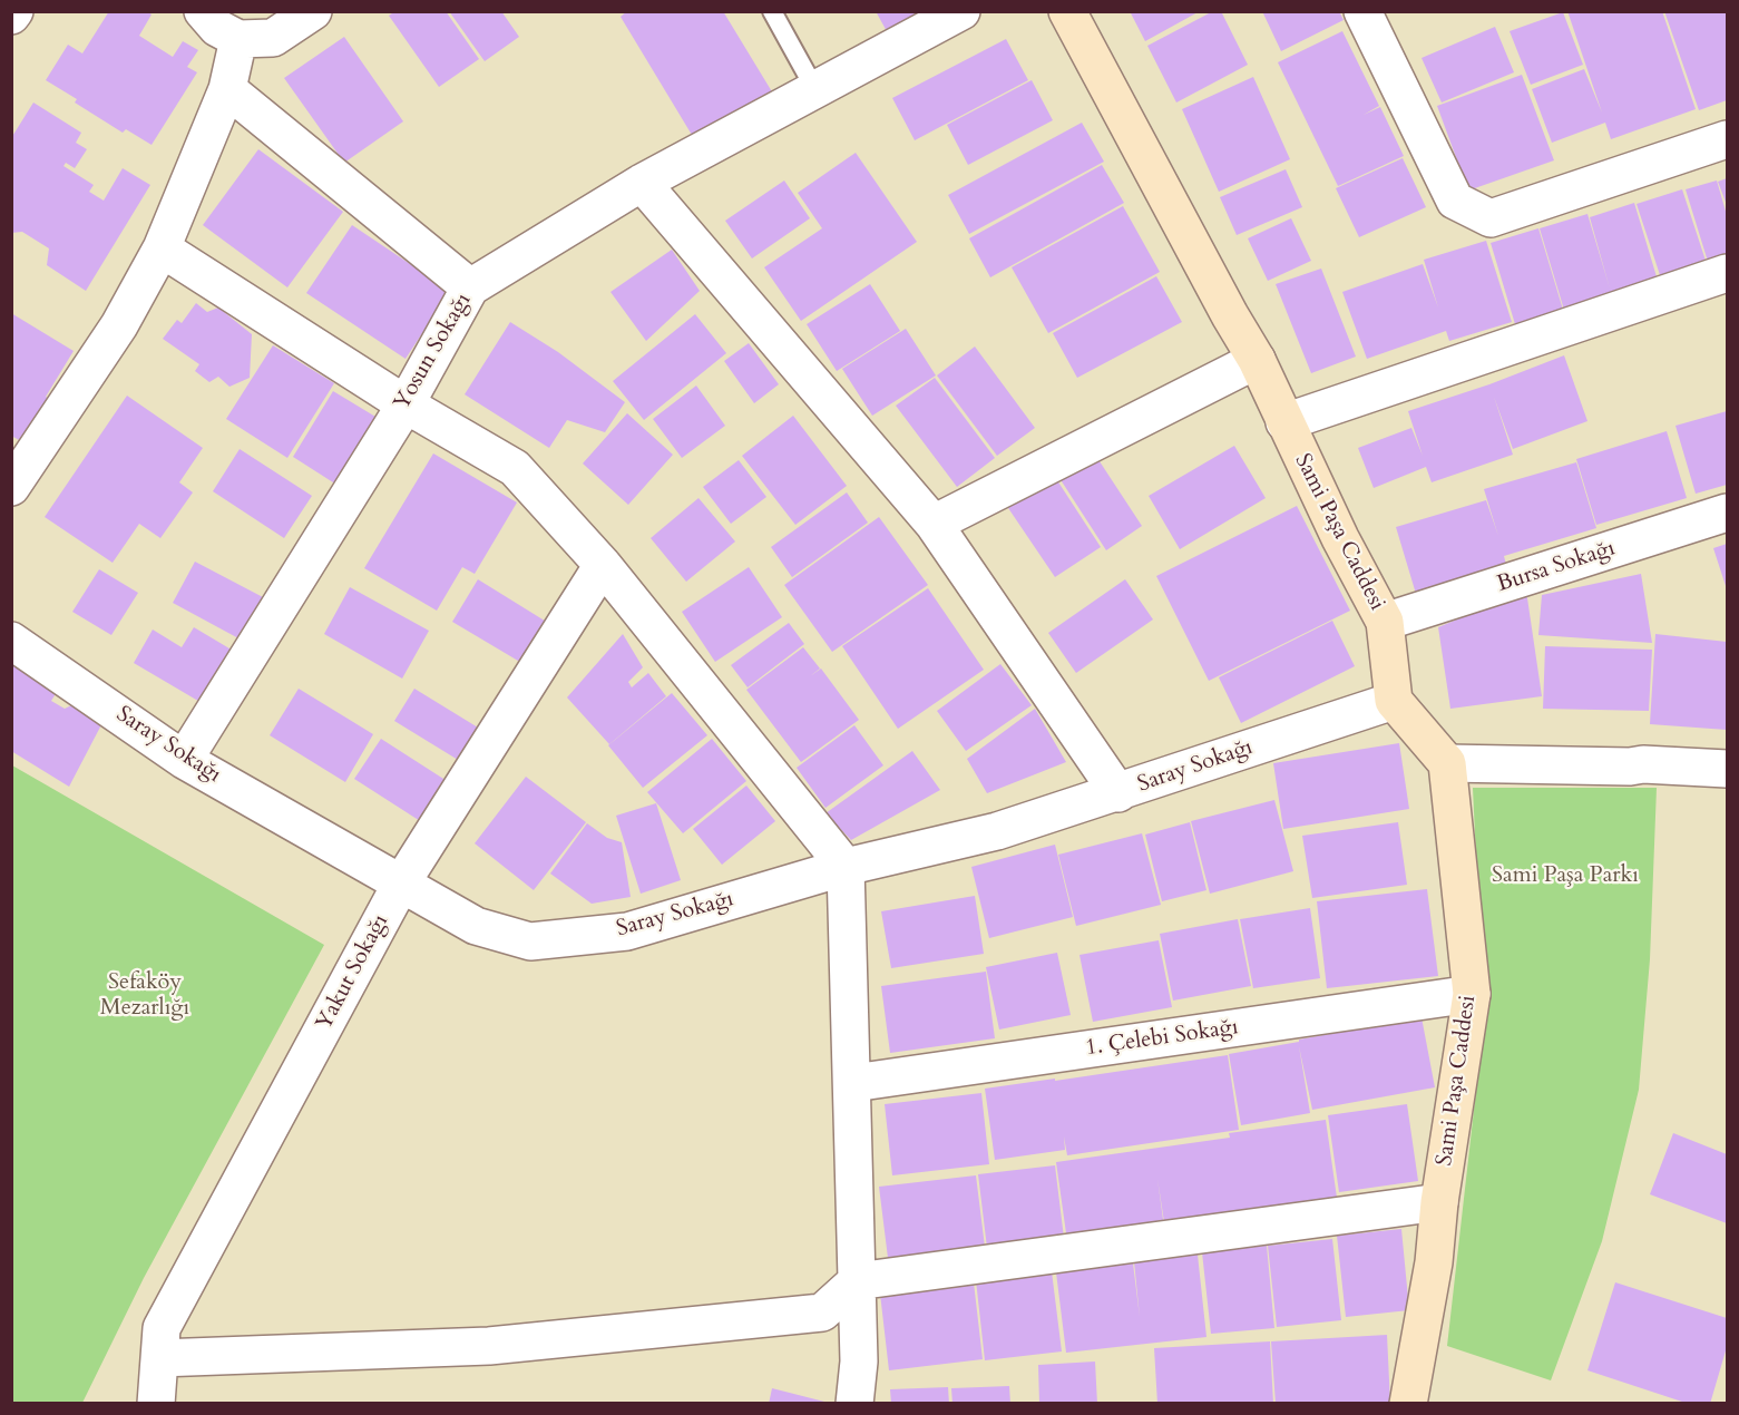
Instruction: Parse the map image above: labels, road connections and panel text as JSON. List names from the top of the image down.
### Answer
{
  "streets": {
    "street": [
      "Yosun Sokağı",
      "Sami Paşa Caddesi",
      "Bursa Sokağı",
      "Saray Sokağı",
      "Yakut Sokağı",
      "1. Çelebi Sokağı"
    ]
  },
  "crossings": [
    ["Yosun Sokağı", "Saray Sokağı"],
    ["Sami Paşa Caddesi", "Bursa Sokağı"],
    ["Sami Paşa Caddesi", "Saray Sokağı"],
    ["Sami Paşa Caddesi", "1. Çelebi Sokağı"],
    ["Saray Sokağı", "Yakut Sokağı"]
  ],
  "parks": ["Sami Paşa Parkı", "Sefaköy Mezarlığı"]
}
